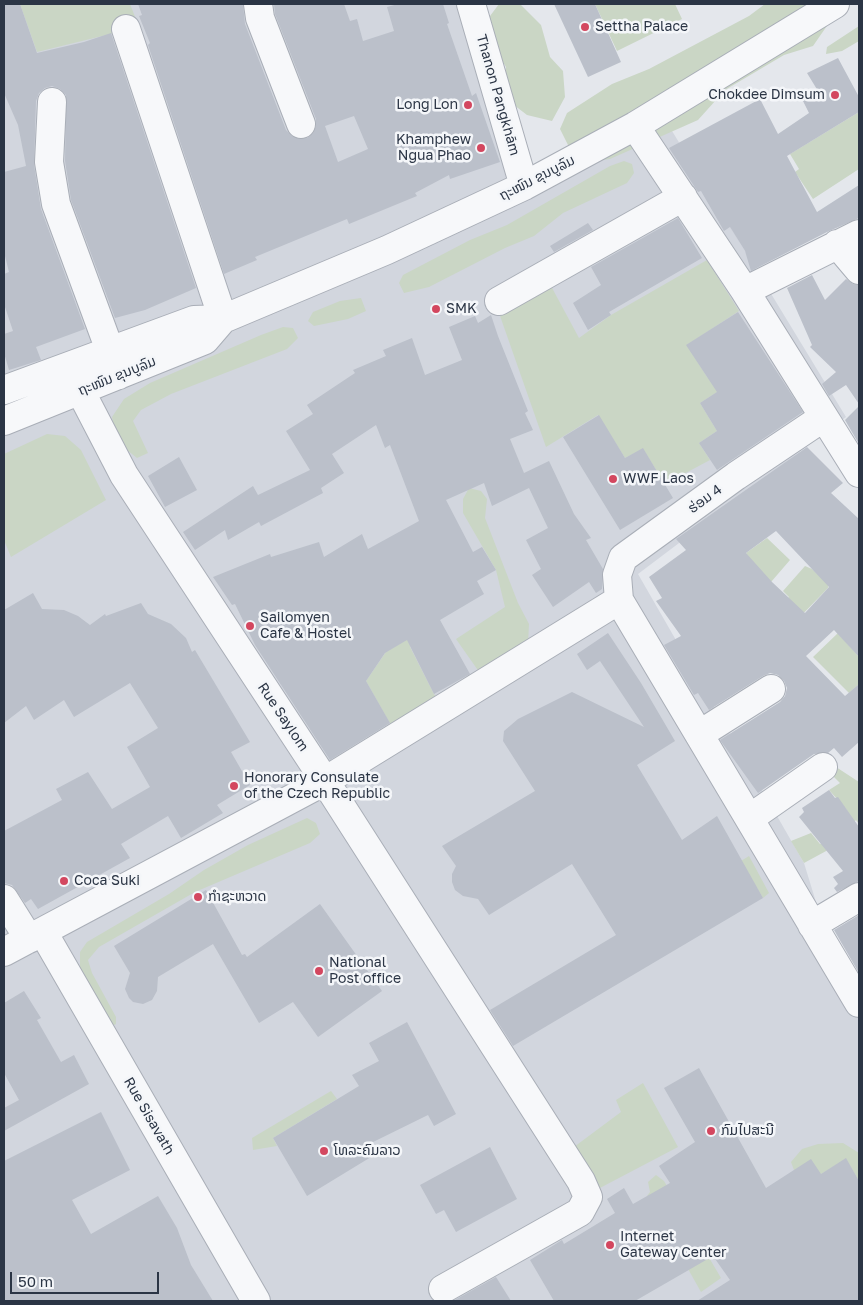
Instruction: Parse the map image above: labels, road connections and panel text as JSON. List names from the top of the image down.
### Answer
{
  "streets": {
    "street": [
      "Thanon Pangkhām",
      "ຖະໜົນ ຂຸນບູລົມ",
      "ຮ່ອມ 4",
      "Rue Saylom",
      "Rue Sisavath"
    ]
  },
  "crossings": [
    ["Thanon Pangkhām", "ຖະໜົນ ຂຸນບູລົມ"],
    ["ຖະໜົນ ຂຸນບູລົມ", "Rue Saylom"]
  ],
  "places": [
    "Settha Palace",
    "Chokdee Dimsum",
    "Long Lon",
    "Khamphew Ngua Phao",
    "SMK",
    "WWF Laos",
    "Sailomyen Cafe & Hostel",
    "Honorary Consulate of the Czech Republic",
    "Coca Suki",
    "ກໍາຊະຫວາດ",
    "National Post office",
    "ກົມໄປສະນີ",
    "ໂທລະຄົມລາວ",
    "Internet Gateway Center"
  ],
  "scale_bar": "50 m"
}
